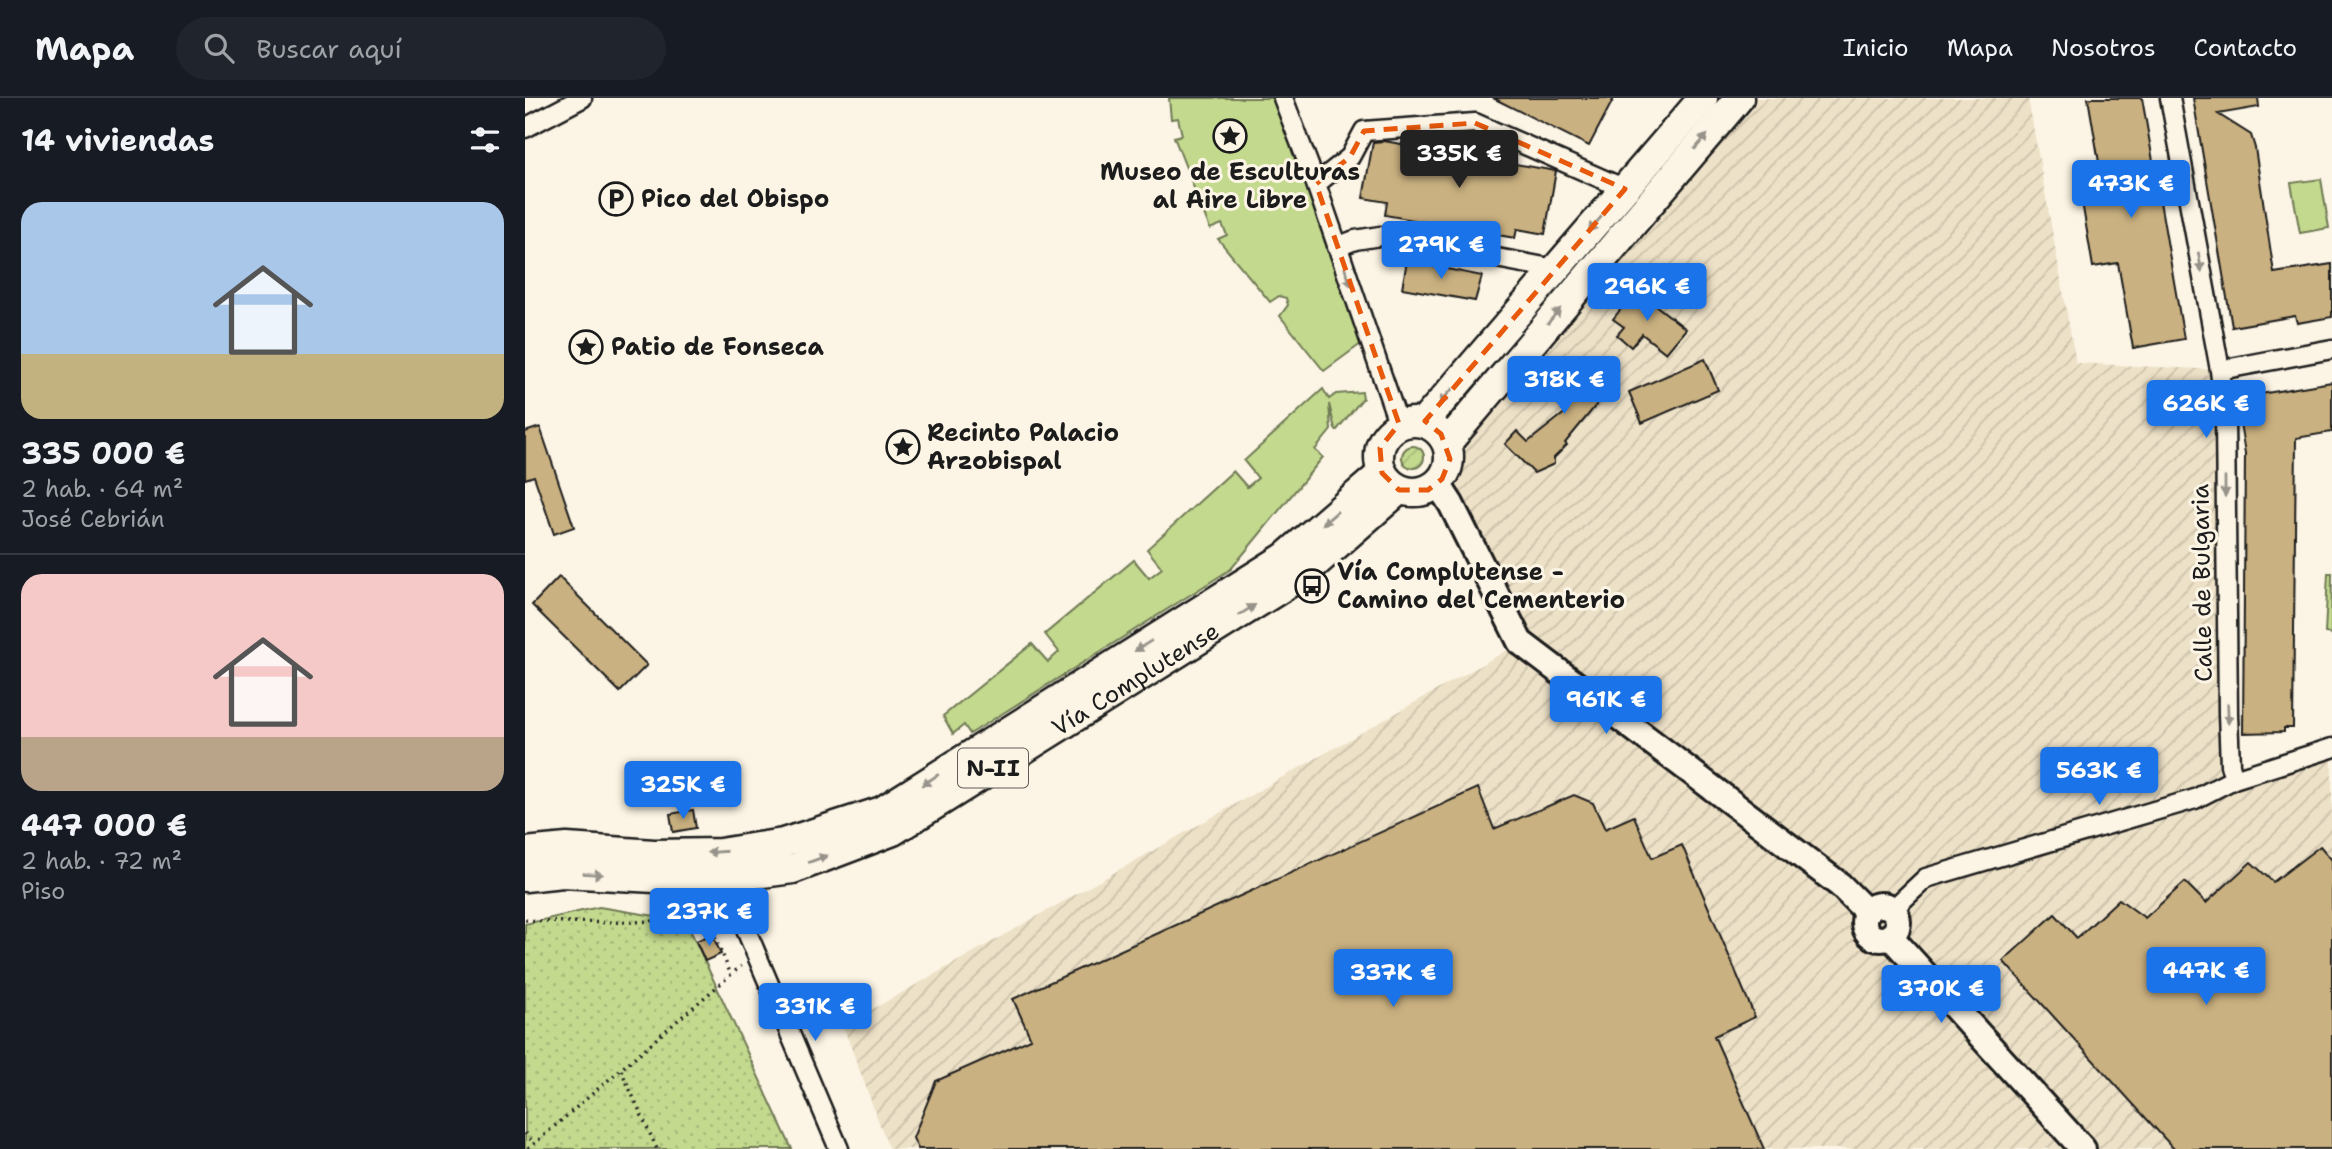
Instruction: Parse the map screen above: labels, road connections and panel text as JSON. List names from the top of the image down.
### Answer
{
  "streets": {
    "main road": ["Vía Complutense", "N-II"],
    "street": ["Calle de Bulgaria"]
  },
  "one_way": ["Calle de Bulgaria"],
  "places": {
    "place": ["Museo de Esculturas al Aire Libre", "Patio de Fonseca", "Recinto Palacio Arzobispal"],
    "parking": ["Pico del Obispo"],
    "bus stop": ["Vía Complutense - Camino del Cementerio"]
  },
  "page": {
    "header": "Mapa",
    "search": "Buscar aquí",
    "nav": [
      "Inicio",
      "Mapa",
      "Nosotros",
      "Contacto"
    ],
    "heading": "14 viviendas",
    "price": [
      "335K €",
      "473K €",
      "279K €",
      "296K €",
      "318K €",
      "626K €",
      "961K €",
      "563K €",
      "325K €",
      "237K €",
      "447K €",
      "337K €",
      "370K €",
      "331K €"
    ],
    "list": [
      {
        "name": "335 000 €",
        "note": "2 hab. · 64 m² · José Cebrián"
      },
      {
        "name": "447 000 €",
        "note": "2 hab. · 72 m² · Piso"
      }
    ]
  }
}
